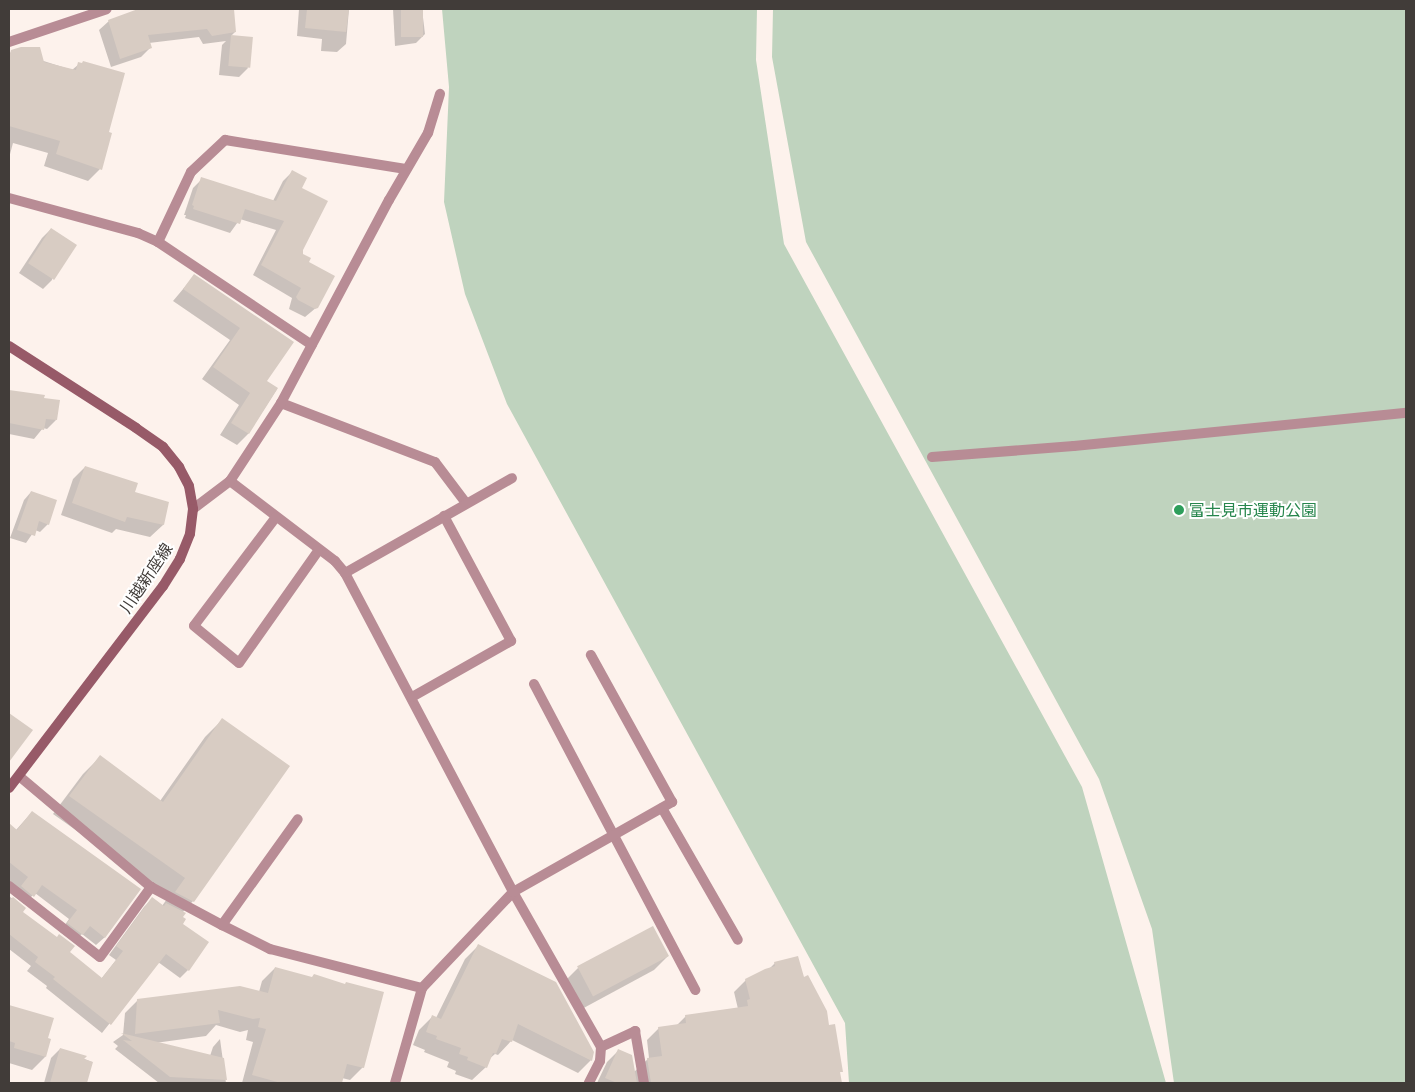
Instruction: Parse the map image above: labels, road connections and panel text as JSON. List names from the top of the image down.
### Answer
{
  "streets": {
    "main road": ["川越新座線"]
  },
  "places": ["富士見市運動公園"]
}
